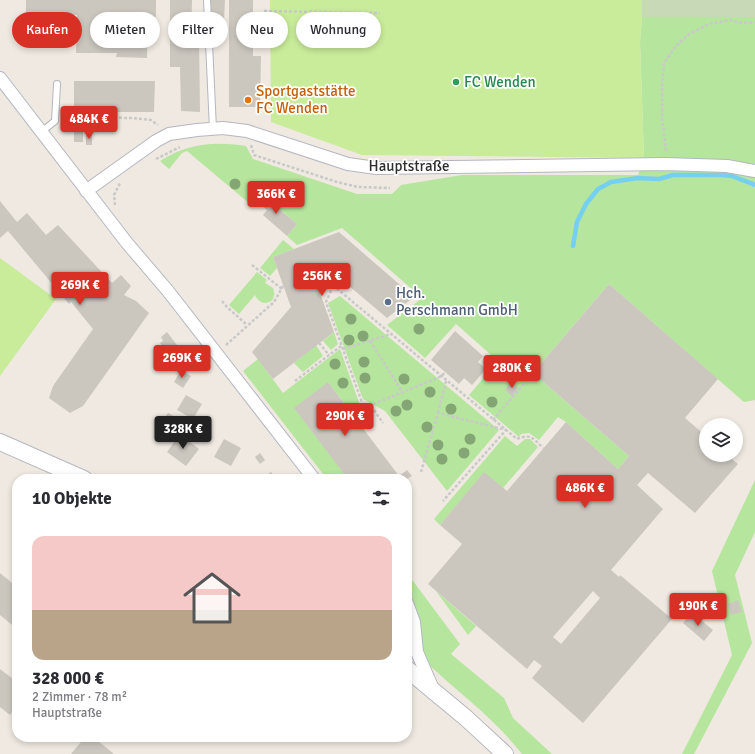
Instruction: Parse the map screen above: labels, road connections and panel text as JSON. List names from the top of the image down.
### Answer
{
  "streets": {
    "street": ["Hauptstraße"]
  },
  "places": ["FC Wenden", "Sportgaststätte FC Wenden", "Hch. Perschmann GmbH"],
  "page": {
    "chip": [
      "Kaufen",
      "Mieten",
      "Filter",
      "Neu",
      "Wohnung"
    ],
    "price": [
      "484K €",
      "366K €",
      "256K €",
      "269K €",
      "269K €",
      "280K €",
      "290K €",
      "328K €",
      "486K €",
      "190K €"
    ],
    "heading": "10 Objekte",
    "list": [
      {
        "name": "328 000 €",
        "note": "2 Zimmer · 78 m² · Hauptstraße"
      }
    ]
  }
}
